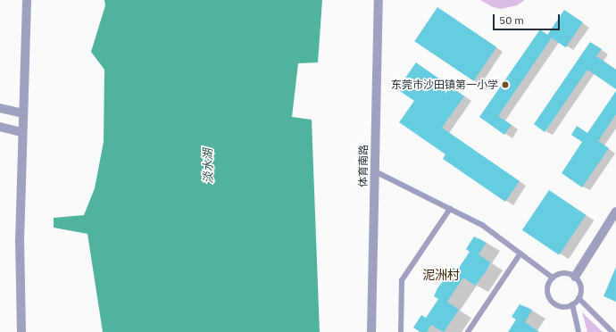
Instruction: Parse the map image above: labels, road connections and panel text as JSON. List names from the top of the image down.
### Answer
{
  "streets": {
    "street": ["体育南路"]
  },
  "districts": ["泥洲村"],
  "water": ["淡水湖"],
  "places": ["东莞市沙田镇第一小学"],
  "scale_bar": "50 m"
}
